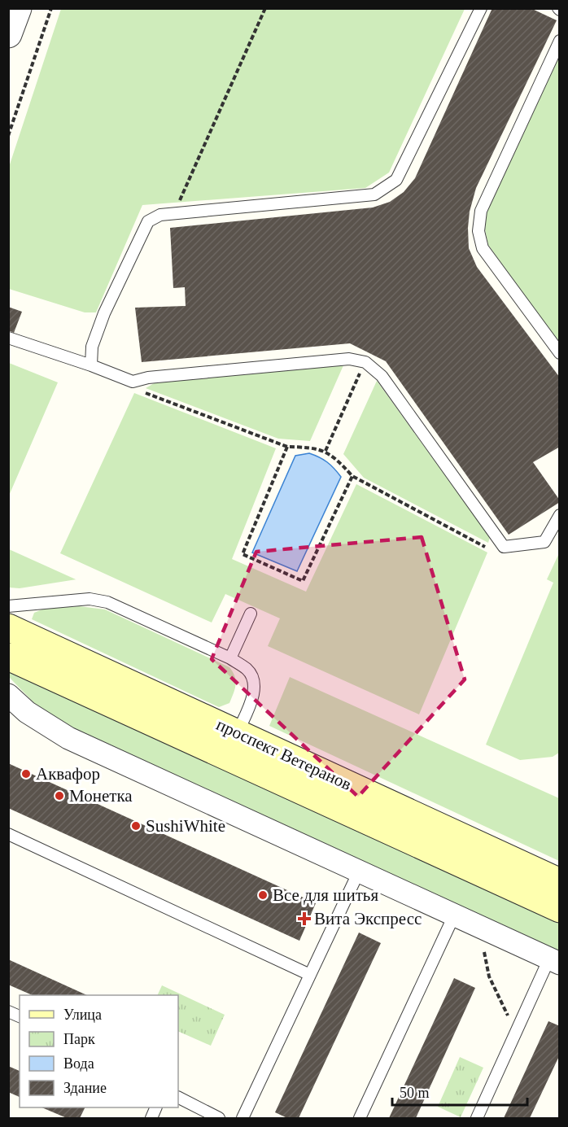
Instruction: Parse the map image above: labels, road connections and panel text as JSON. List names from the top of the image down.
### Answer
{
  "streets": {
    "main road": ["проспект Ветеранов"]
  },
  "places": {
    "other": [
      "Аквафор",
      "Монетка",
      "SushiWhite",
      "Все для шитья"
    ],
    "health": ["Вита Экспресс"]
  },
  "legend": [
    "Улица",
    "Парк",
    "Вода",
    "Здание"
  ],
  "scale_bar": "50 m"
}
